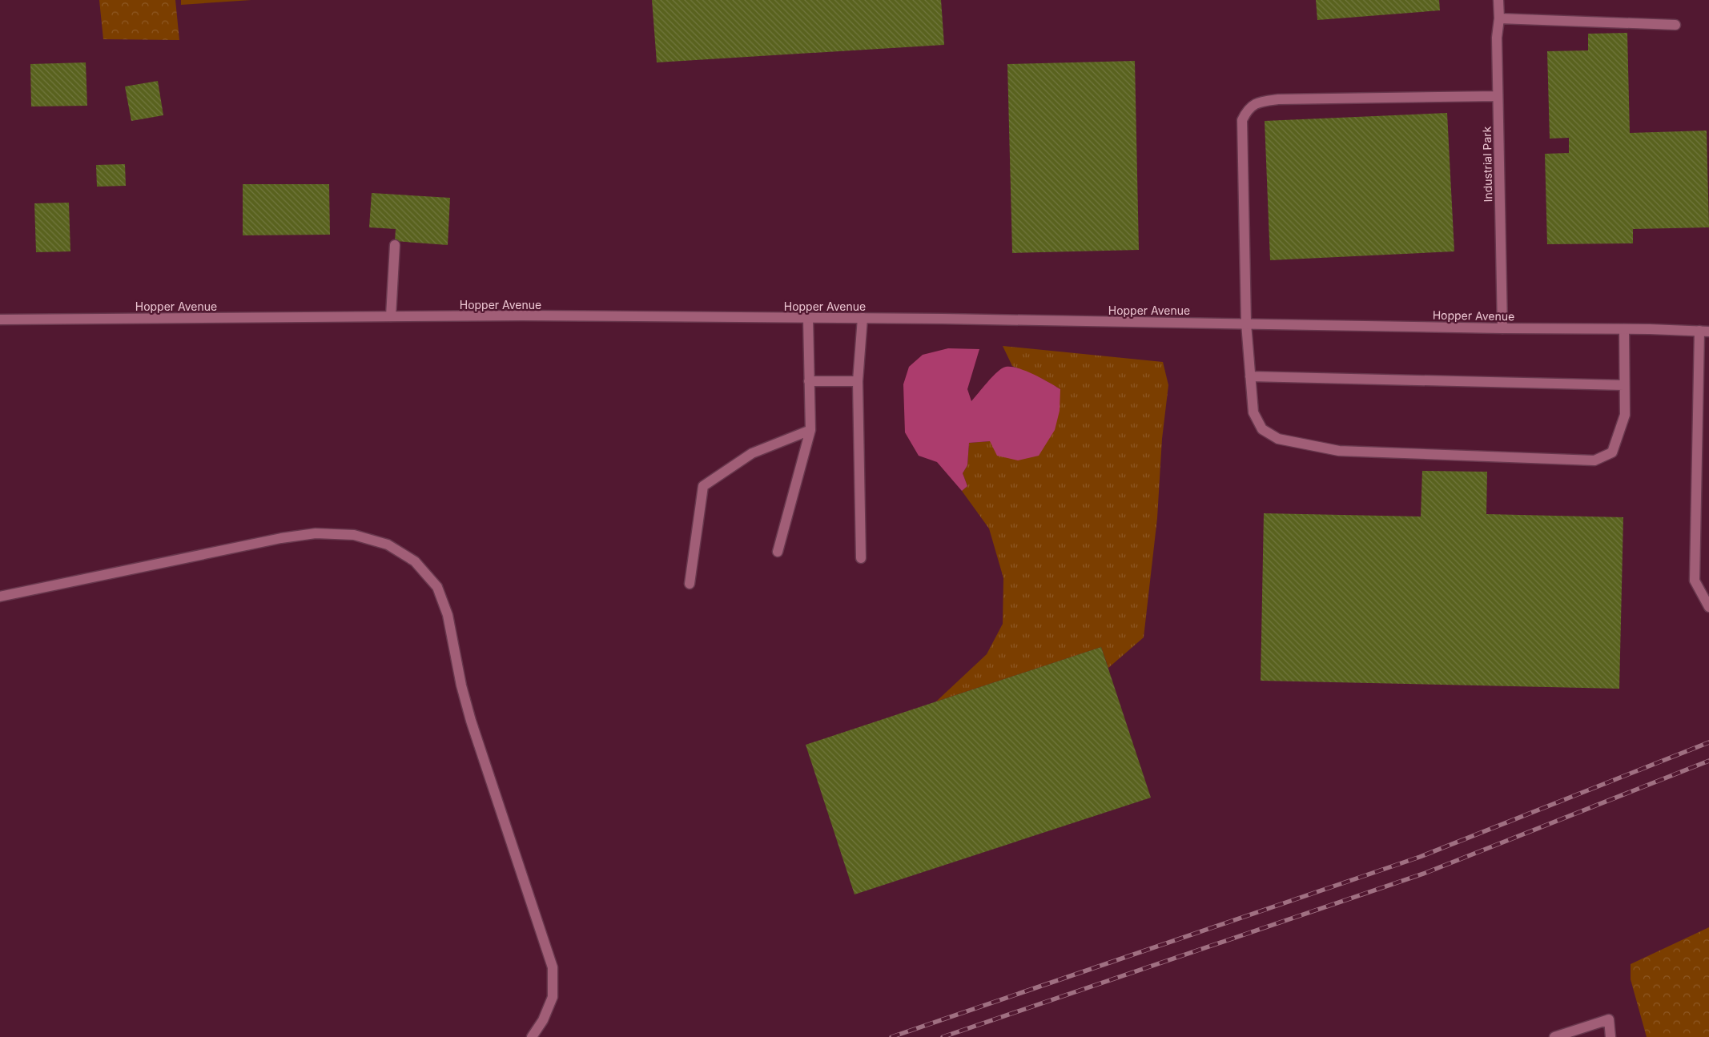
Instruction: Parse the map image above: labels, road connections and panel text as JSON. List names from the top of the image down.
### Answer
{
  "streets": {
    "street": ["Industrial Park", "Hopper Avenue"]
  },
  "crossings": [
    ["Industrial Park", "Hopper Avenue"]
  ]
}
